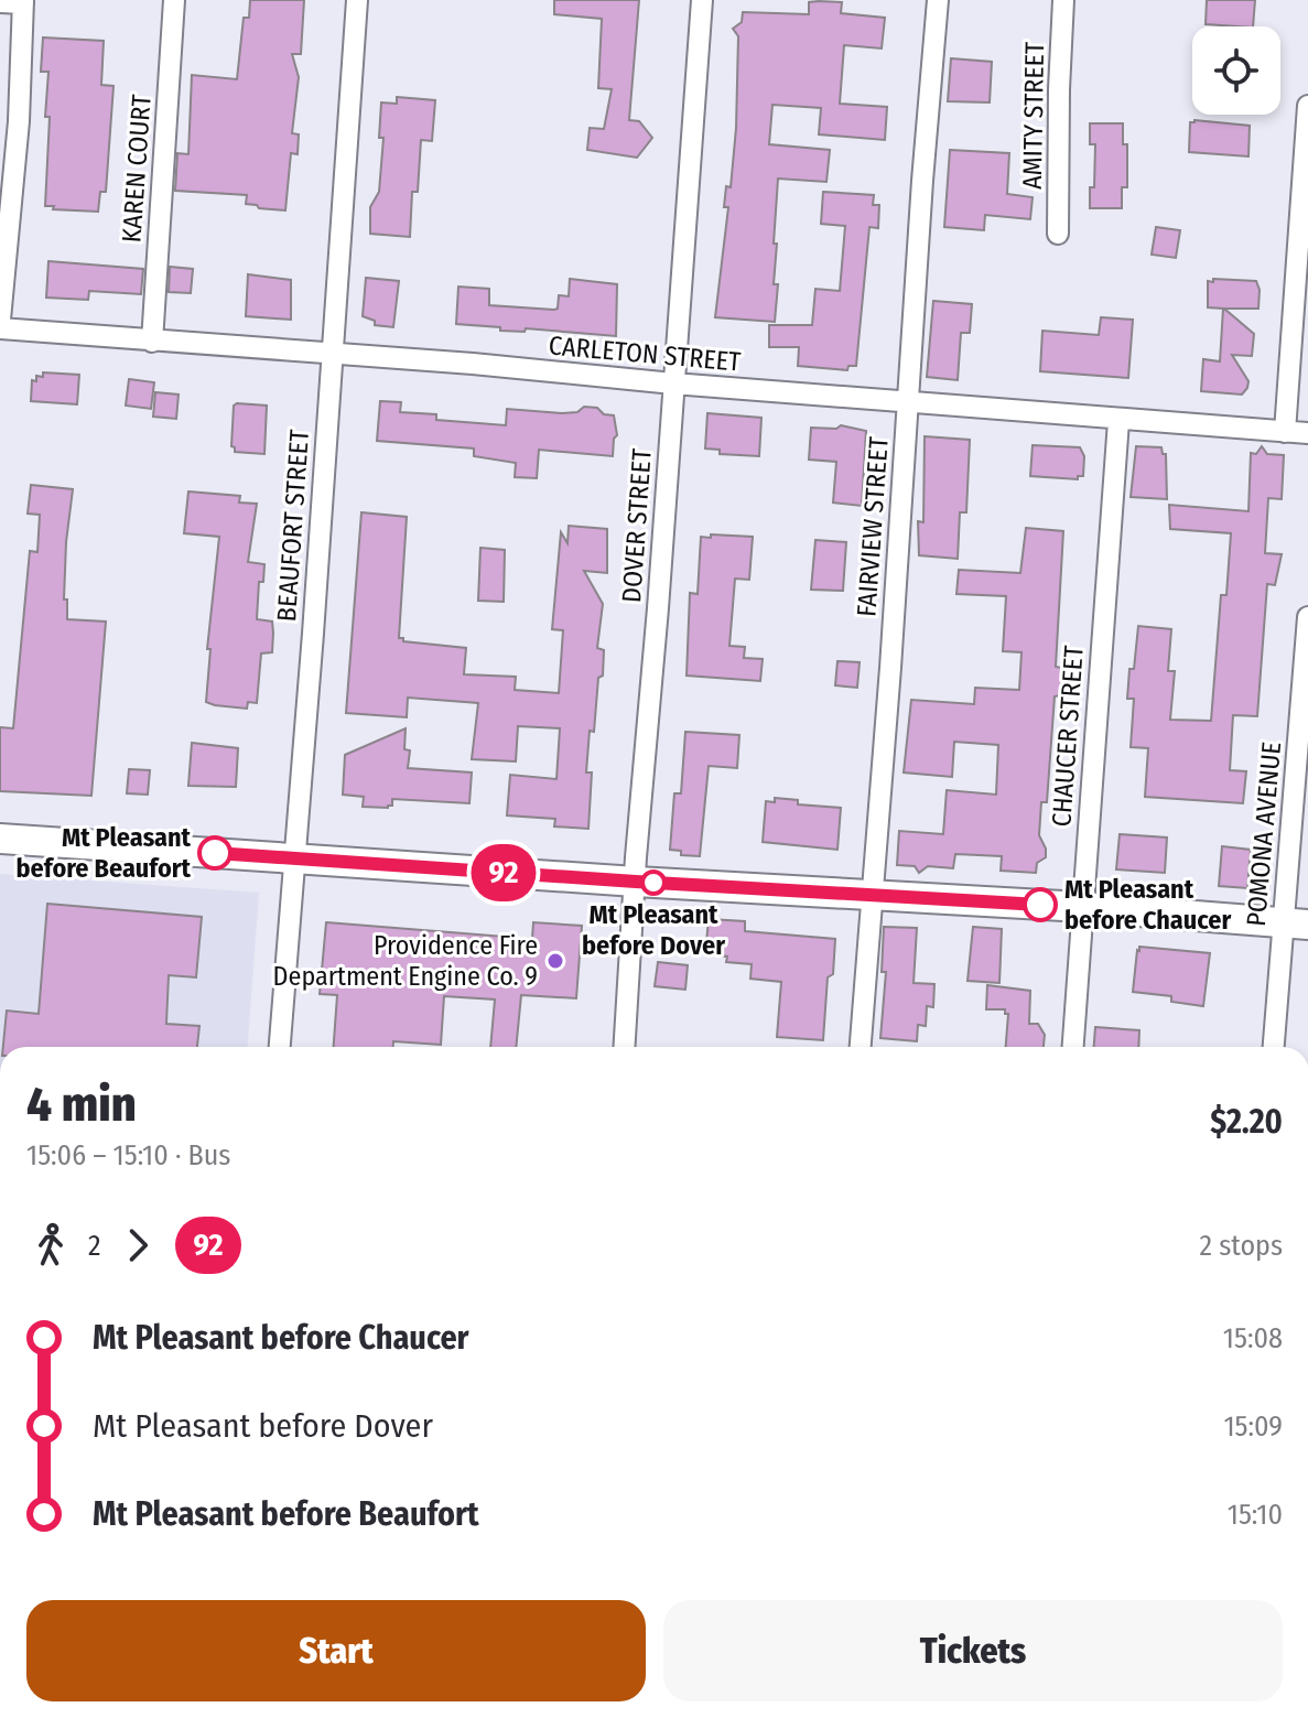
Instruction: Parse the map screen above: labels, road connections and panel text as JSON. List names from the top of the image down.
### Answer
{
  "streets": {
    "street": [
      "AMITY STREET",
      "KAREN COURT",
      "CARLETON STREET",
      "BEAUFORT STREET",
      "DOVER STREET",
      "FAIRVIEW STREET",
      "CHAUCER STREET",
      "POMONA AVENUE"
    ]
  },
  "crossings": [
    ["KAREN COURT", "CARLETON STREET"],
    ["CARLETON STREET", "BEAUFORT STREET"],
    ["CARLETON STREET", "DOVER STREET"],
    ["CARLETON STREET", "FAIRVIEW STREET"],
    ["CARLETON STREET", "CHAUCER STREET"]
  ],
  "places": [
    "Mt Pleasant before Beaufort",
    "Mt Pleasant before Dover",
    "Mt Pleasant before Chaucer",
    "Providence Fire Department Engine Co. 9"
  ],
  "lines": ["bus line 92"],
  "page": {
    "on_map": "92",
    "heading": ["4 min", "15:06 – 15:10 · Bus", "$2.20"],
    "legs": ["2", "92", "2 stops"],
    "list": [
      {
        "name": "Mt Pleasant before Chaucer",
        "value": "15:08"
      },
      {
        "name": "Mt Pleasant before Dover",
        "value": "15:09"
      },
      {
        "name": "Mt Pleasant before Beaufort",
        "value": "15:10"
      }
    ],
    "buttons": ["Start", "Tickets"]
  }
}
